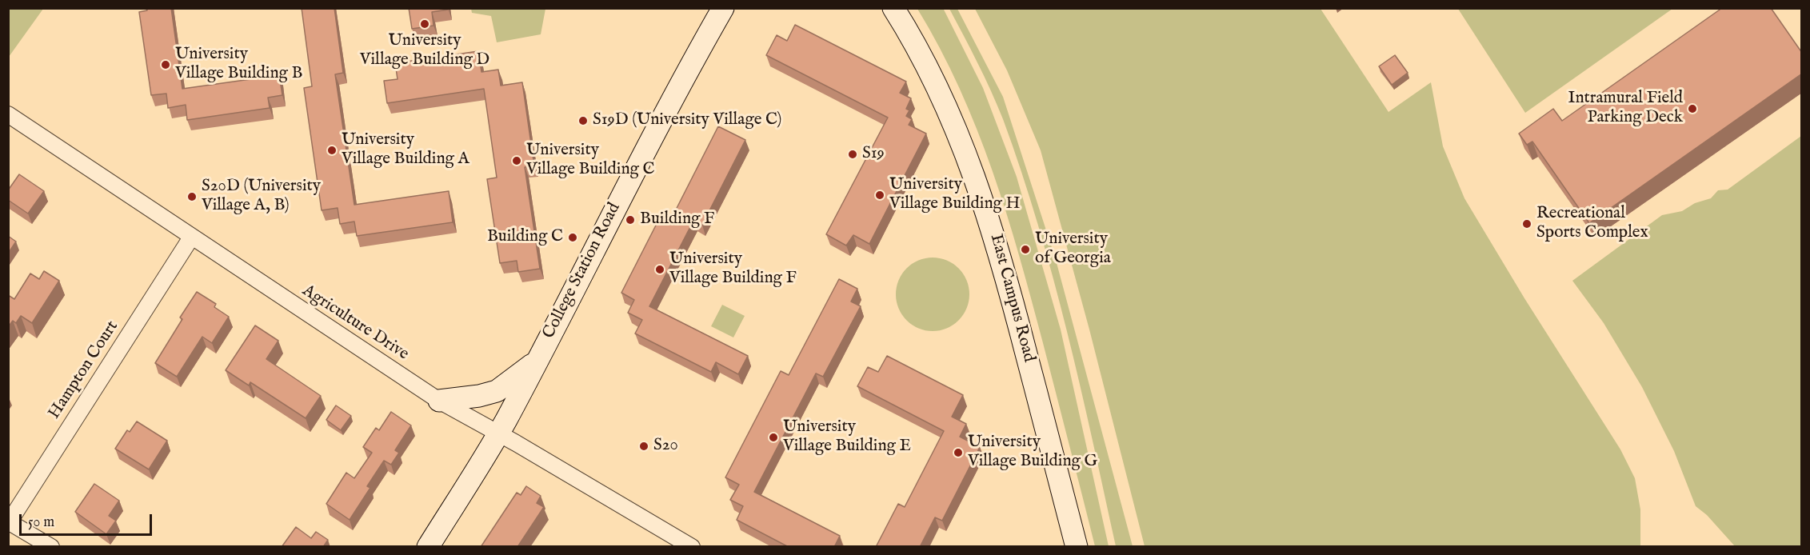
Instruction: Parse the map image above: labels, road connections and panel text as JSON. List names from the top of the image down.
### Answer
{
  "streets": {
    "street": [
      "College Station Road",
      "East Campus Road",
      "Agriculture Drive",
      "Hampton Court"
    ]
  },
  "crossings": [
    ["College Station Road", "Agriculture Drive"],
    ["Agriculture Drive", "Hampton Court"]
  ],
  "places": [
    "University Village Building D",
    "University Village Building B",
    "Intramural Field Parking Deck",
    "S19D (University Village C)",
    "University Village Building A",
    "S19",
    "University Village Building C",
    "University Village Building H",
    "S20D (University Village A, B)",
    "Building F",
    "Recreational Sports Complex",
    "Building C",
    "University of Georgia",
    "University Village Building F",
    "University Village Building E",
    "S20",
    "University Village Building G"
  ],
  "scale_bar": "50 m"
}
